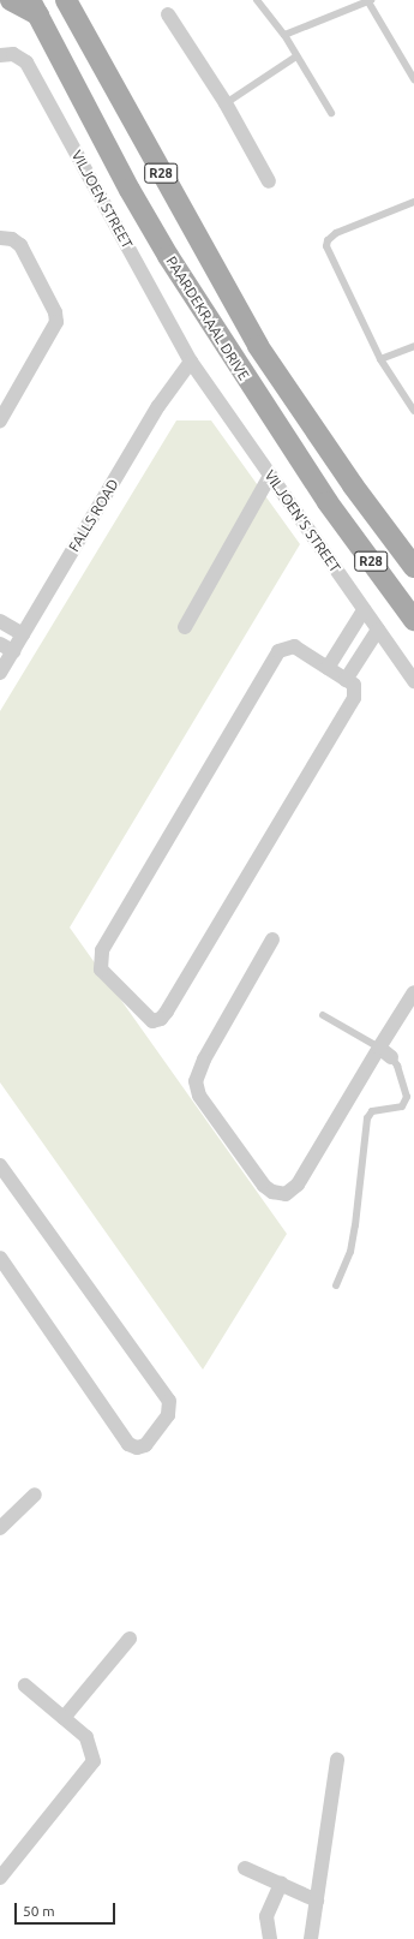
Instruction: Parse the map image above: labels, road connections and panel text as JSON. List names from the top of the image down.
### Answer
{
  "streets": {
    "main road": ["R28", "PAARDEKRAAL DRIVE"],
    "street": ["VILJOEN STREET", "FALLS ROAD", "VILJOEN'S STREET"]
  },
  "crossings": [
    ["VILJOEN STREET", "FALLS ROAD"],
    ["VILJOEN STREET", "VILJOEN'S STREET"],
    ["FALLS ROAD", "VILJOEN'S STREET"]
  ],
  "scale_bar": "50 m"
}
